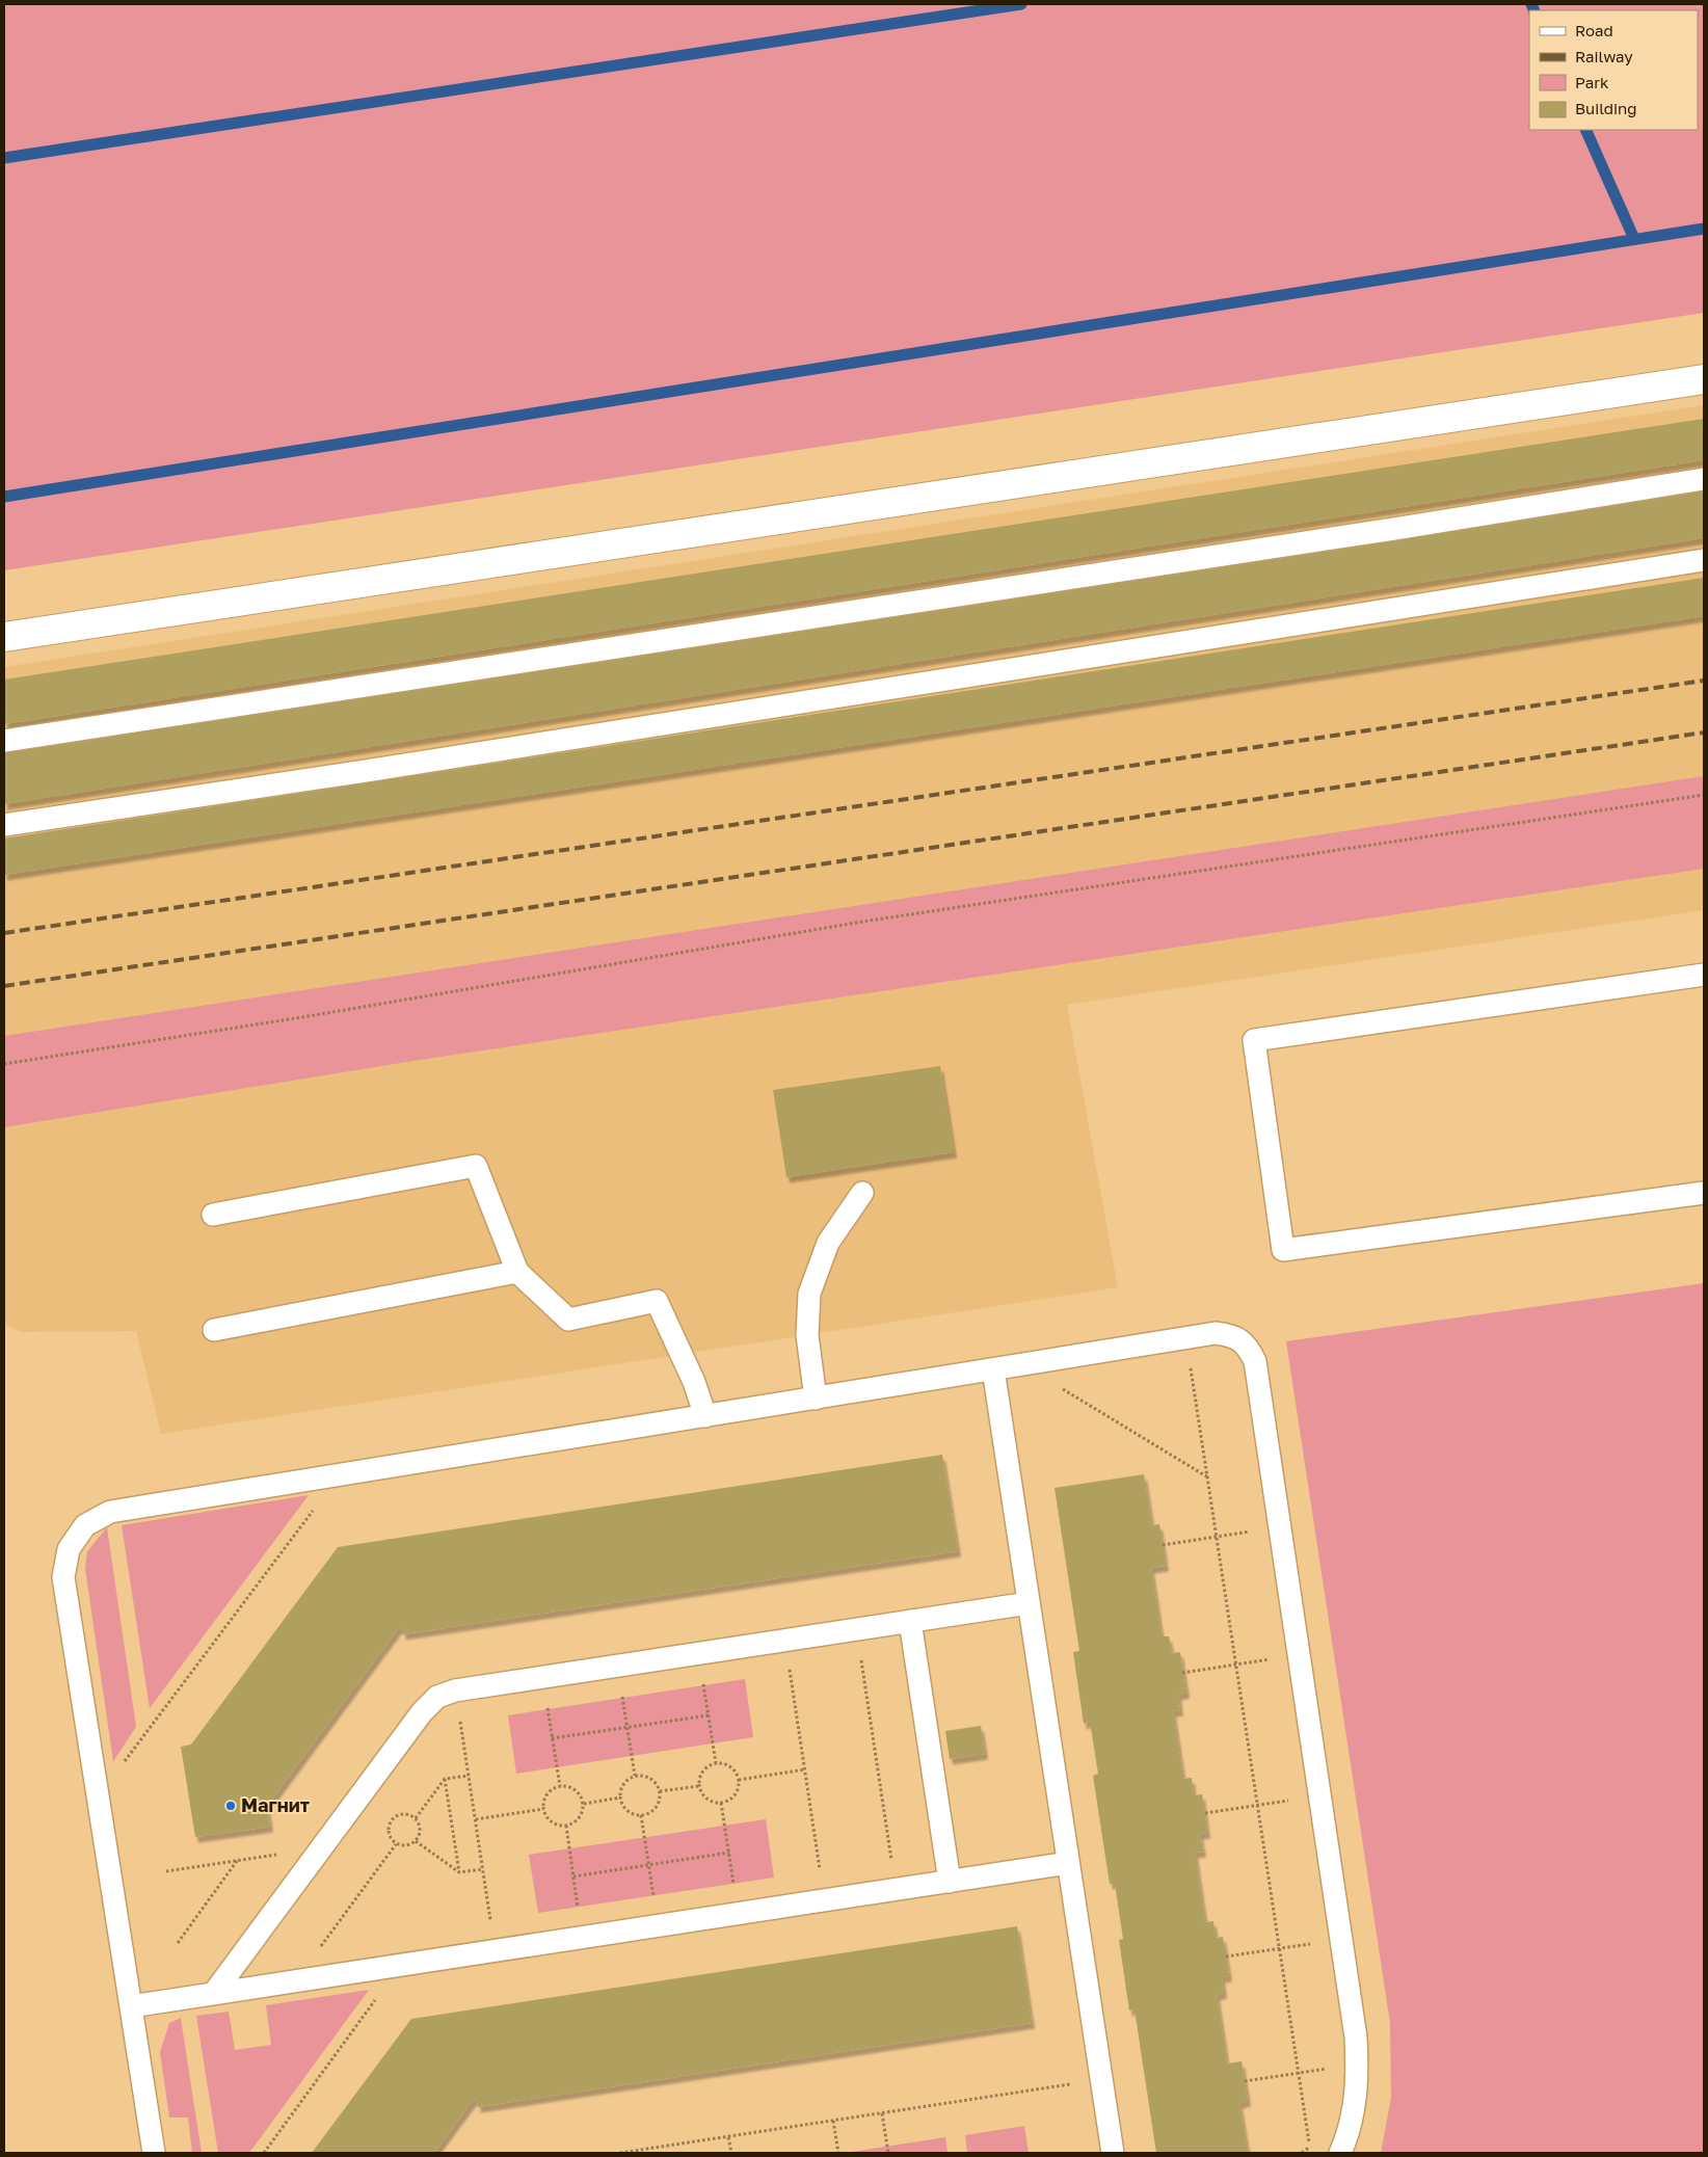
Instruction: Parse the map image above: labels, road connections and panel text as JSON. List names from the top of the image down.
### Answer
{
  "places": ["Магнит"],
  "legend": [
    "Road",
    "Railway",
    "Park",
    "Building"
  ]
}
